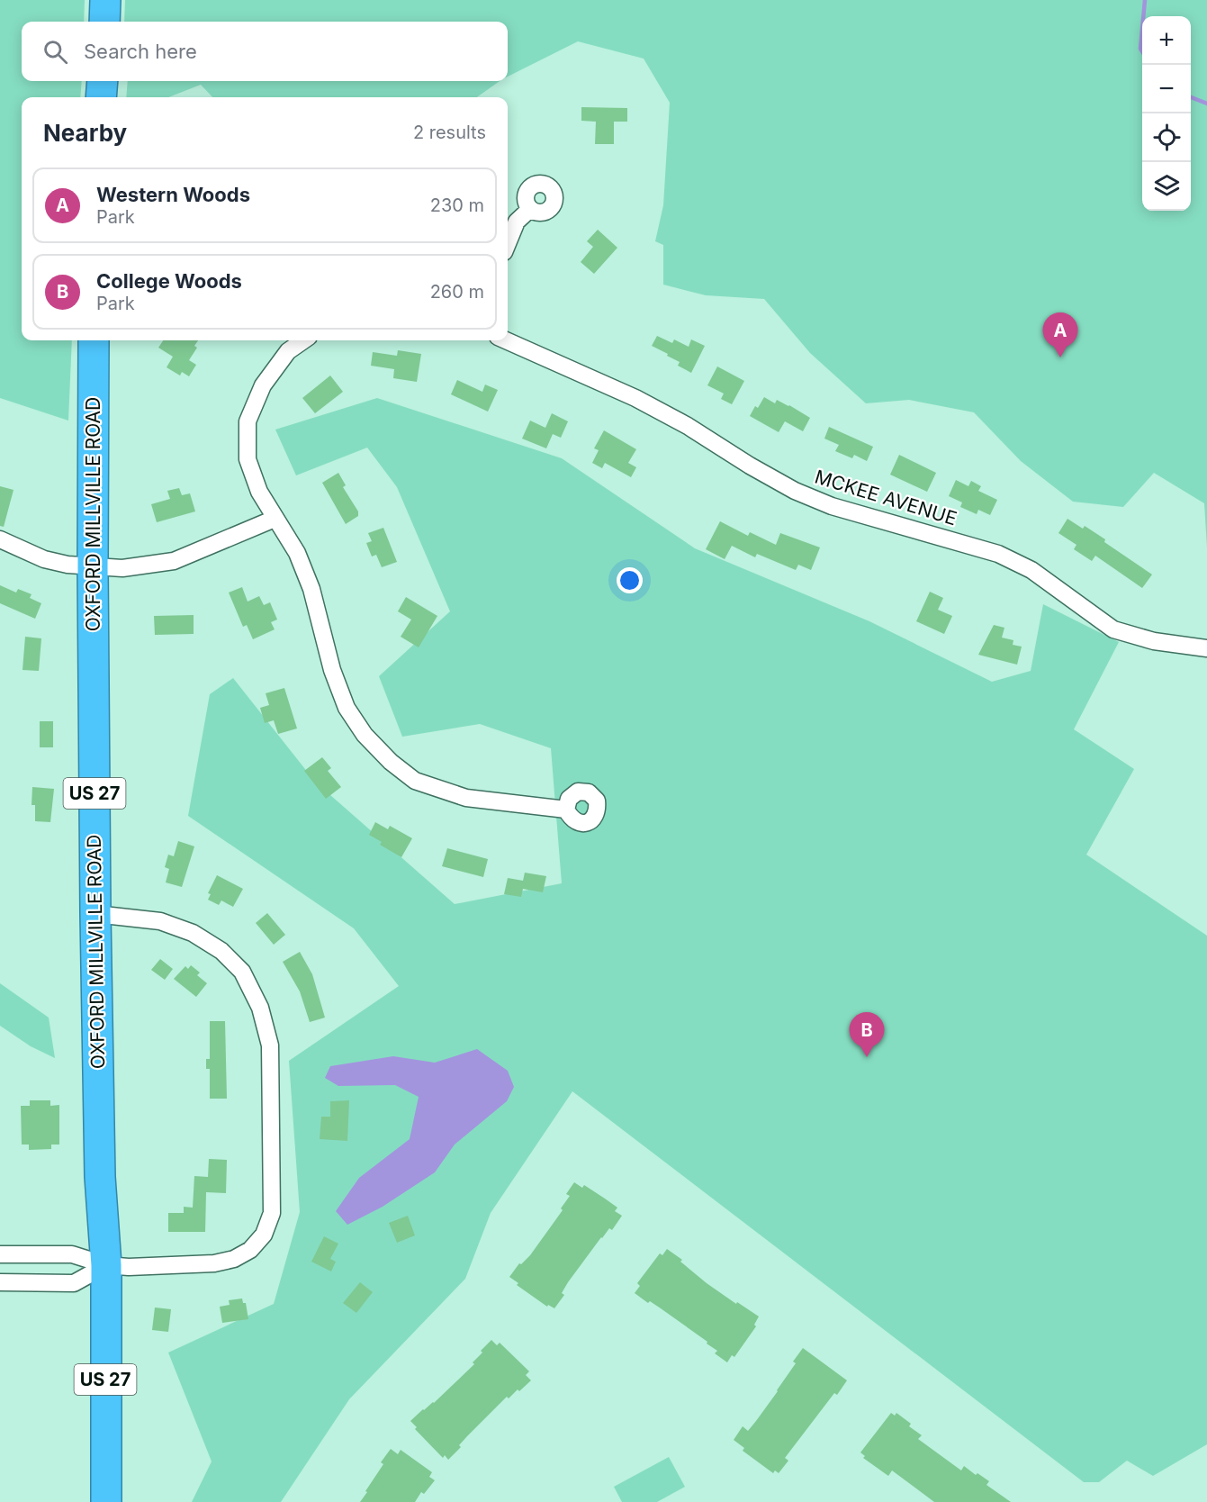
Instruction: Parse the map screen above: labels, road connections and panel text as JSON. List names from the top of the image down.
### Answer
{
  "streets": {
    "highway": ["OXFORD MILLVILLE ROAD", "US 27"],
    "street": ["MCKEE AVENUE"]
  },
  "page": {
    "map_buttons": ["+", "−"],
    "search": "Search here",
    "heading": ["Nearby", "2 results"],
    "list": [
      {
        "mark": "A",
        "name": "Western Woods",
        "note": "Park",
        "value": "230 m"
      },
      {
        "mark": "B",
        "name": "College Woods",
        "note": "Park",
        "value": "260 m"
      }
    ],
    "pins": ["A", "B"]
  }
}
